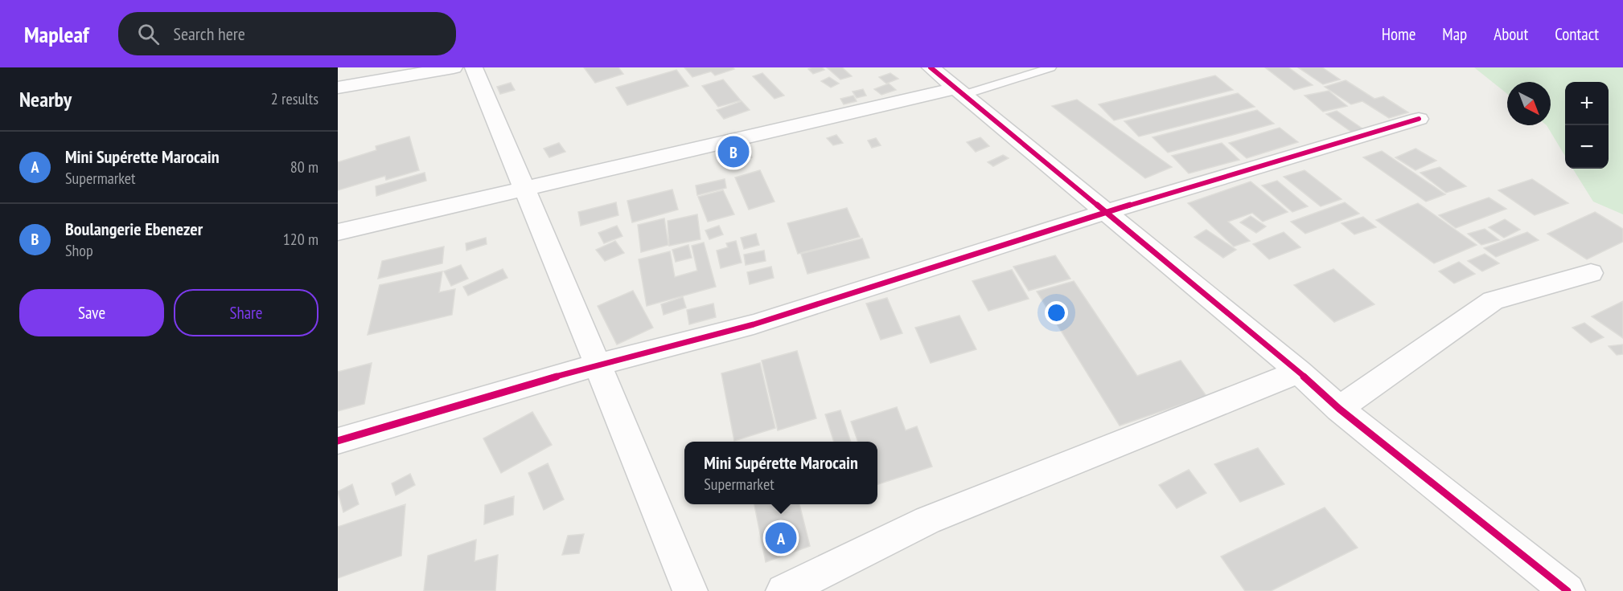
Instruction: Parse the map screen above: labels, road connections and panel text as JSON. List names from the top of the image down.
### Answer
{
  "north": "bottom right",
  "page": {
    "header": "Mapleaf",
    "search": "Search here",
    "nav": [
      "Home",
      "Map",
      "About",
      "Contact"
    ],
    "heading": ["Nearby", "2 results"],
    "map_buttons": ["+", "−"],
    "list": [
      {
        "mark": "A",
        "name": "Mini Supérette Marocain",
        "note": "Supermarket",
        "value": "80 m"
      },
      {
        "mark": "B",
        "name": "Boulangerie Ebenezer",
        "note": "Shop",
        "value": "120 m"
      }
    ],
    "pins": ["B", "A"],
    "buttons": ["Save", "Share"],
    "popup": ["Mini Supérette Marocain", "Supermarket"]
  }
}
